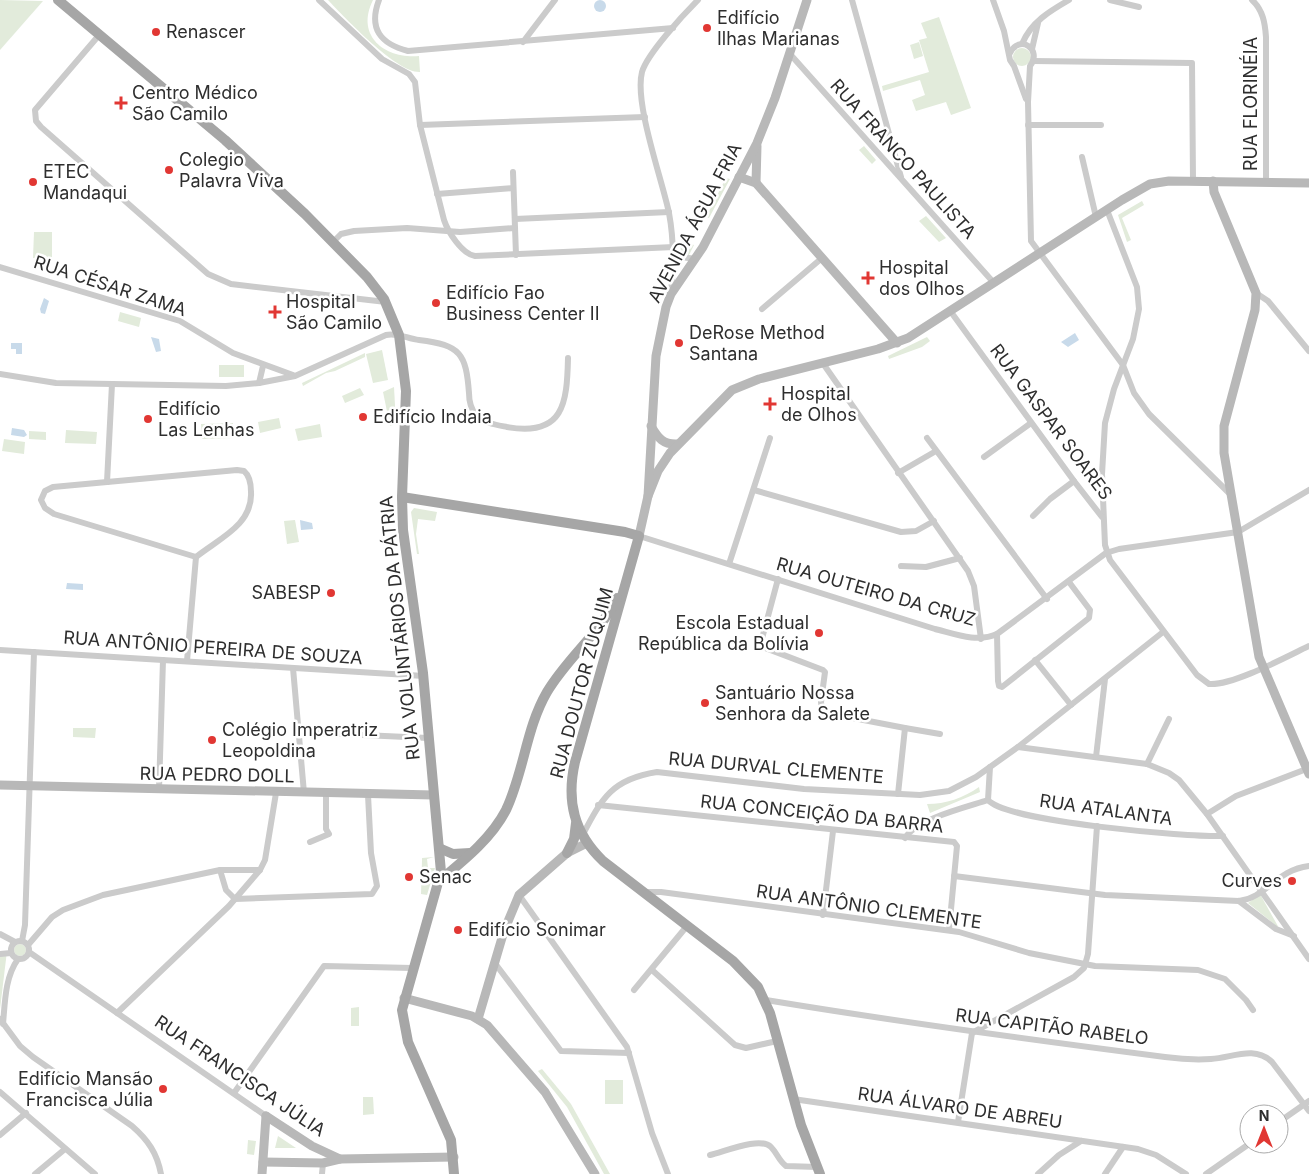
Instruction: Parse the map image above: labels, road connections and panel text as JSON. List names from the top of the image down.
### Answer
{
  "streets": {
    "main road": [
      "AVENIDA ÁGUA FRIA",
      "RUA VOLUNTÁRIOS DA PÁTRIA",
      "RUA DOUTOR ZUQUIM",
      "RUA PEDRO DOLL",
      "RUA FRANCISCA JÚLIA"
    ],
    "street": [
      "RUA FLORINÉIA",
      "RUA FRANCO PAULISTA",
      "RUA CÉSAR ZAMA",
      "RUA GASPAR SOARES",
      "RUA OUTEIRO DA CRUZ",
      "RUA ANTÔNIO PEREIRA DE SOUZA",
      "RUA DURVAL CLEMENTE",
      "RUA ATALANTA",
      "RUA CONCEIÇÃO DA BARRA",
      "RUA ANTÔNIO CLEMENTE",
      "RUA CAPITÃO RABELO",
      "RUA ÁLVARO DE ABREU"
    ]
  },
  "crossings": [
    ["RUA FRANCO PAULISTA", "AVENIDA ÁGUA FRIA"],
    ["AVENIDA ÁGUA FRIA", "RUA DOUTOR ZUQUIM"],
    ["RUA GASPAR SOARES", "RUA OUTEIRO DA CRUZ"],
    ["RUA GASPAR SOARES", "RUA DURVAL CLEMENTE"],
    ["RUA OUTEIRO DA CRUZ", "RUA DOUTOR ZUQUIM"],
    ["RUA VOLUNTÁRIOS DA PÁTRIA", "RUA ANTÔNIO PEREIRA DE SOUZA"],
    ["RUA VOLUNTÁRIOS DA PÁTRIA", "RUA PEDRO DOLL"],
    ["RUA VOLUNTÁRIOS DA PÁTRIA", "RUA FRANCISCA JÚLIA"],
    ["RUA DOUTOR ZUQUIM", "RUA DURVAL CLEMENTE"],
    ["RUA DOUTOR ZUQUIM", "RUA ANTÔNIO CLEMENTE"],
    ["RUA DOUTOR ZUQUIM", "RUA CAPITÃO RABELO"],
    ["RUA DOUTOR ZUQUIM", "RUA ÁLVARO DE ABREU"],
    ["RUA DURVAL CLEMENTE", "RUA CONCEIÇÃO DA BARRA"],
    ["RUA CONCEIÇÃO DA BARRA", "RUA ANTÔNIO CLEMENTE"]
  ],
  "places": {
    "other": [
      "Edifício Ilhas Marianas",
      "Renascer",
      "Colegio Palavra Viva",
      "ETEC Mandaqui",
      "Edifício Fao Business Center II",
      "DeRose Method Santana",
      "Edifício Indaia",
      "Edifício Las Lenhas",
      "SABESP",
      "Escola Estadual República da Bolívia",
      "Santuário Nossa Senhora da Salete",
      "Colégio Imperatriz Leopoldina",
      "Senac",
      "Curves",
      "Edifício Sonimar",
      "Edifício Mansão Francisca Júlia"
    ],
    "health": [
      "Centro Médico São Camilo",
      "Hospital dos Olhos",
      "Hospital São Camilo",
      "Hospital de Olhos"
    ]
  },
  "north": "top"
}
